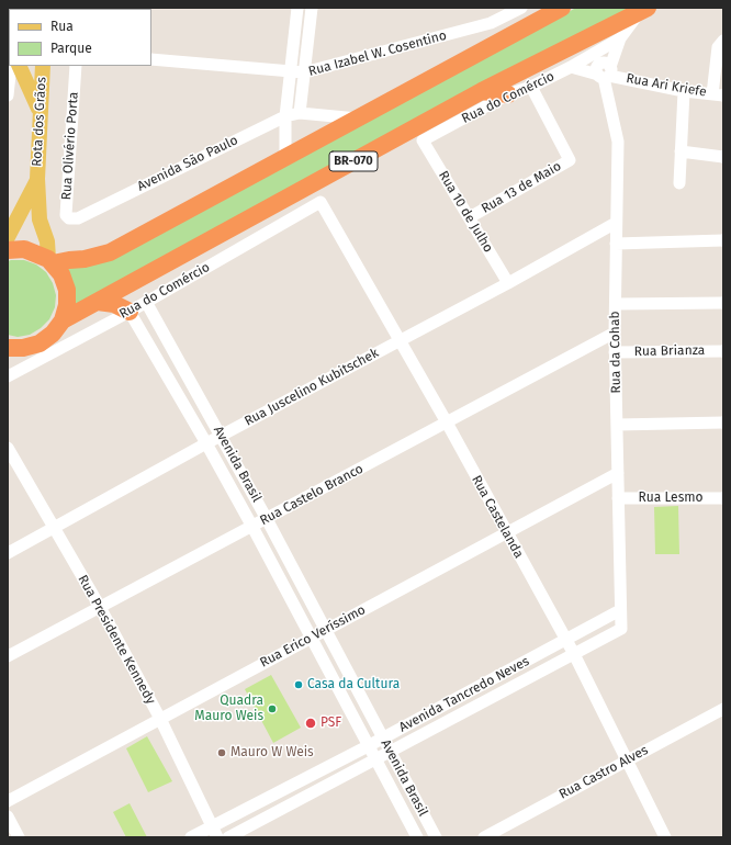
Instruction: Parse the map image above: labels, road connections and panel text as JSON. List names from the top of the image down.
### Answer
{
  "streets": {
    "highway": ["BR-070"],
    "main road": ["Rota dos Grãos"],
    "street": [
      "Rua Izabel W. Cosentino",
      "Rua Ari Kriefe",
      "Rua do Comércio",
      "Rua Olivério Porta",
      "Avenida São Paulo",
      "Rua 13 de Maio",
      "Rua 10 de Julho",
      "Rua Brianza",
      "Rua da Cohab",
      "Rua Juscelino Kubitschek",
      "Avenida Brasil",
      "Rua Castelo Branco",
      "Rua Lesmo",
      "Rua Castelanda",
      "Rua Erico Veríssimo",
      "Rua Presidente Kennedy",
      "Avenida Tancredo Neves",
      "Rua Castro Alves"
    ]
  },
  "crossings": [
    ["Rua Ari Kriefe", "Rua da Cohab"],
    ["Rua do Comércio", "Rua 13 de Maio"],
    ["Rua do Comércio", "Rua 10 de Julho"],
    ["Rua do Comércio", "Avenida Brasil"],
    ["Rua do Comércio", "Rua Castelanda"],
    ["Rota dos Grãos", "BR-070"],
    ["Rua Olivério Porta", "Avenida São Paulo"],
    ["BR-070", "Avenida São Paulo"],
    ["Rua 13 de Maio", "Rua 10 de Julho"],
    ["Rua 10 de Julho", "Rua Juscelino Kubitschek"],
    ["Rua Brianza", "Rua da Cohab"],
    ["Rua da Cohab", "Rua Juscelino Kubitschek"],
    ["Rua da Cohab", "Rua Castelo Branco"],
    ["Rua da Cohab", "Rua Lesmo"],
    ["Rua da Cohab", "Rua Erico Veríssimo"],
    ["Rua da Cohab", "Avenida Tancredo Neves"],
    ["Rua Juscelino Kubitschek", "Avenida Brasil"],
    ["Rua Juscelino Kubitschek", "Rua Castelanda"],
    ["Rua Juscelino Kubitschek", "Rua Presidente Kennedy"],
    ["Avenida Brasil", "Rua Castelo Branco"],
    ["Avenida Brasil", "Rua Erico Veríssimo"],
    ["Avenida Brasil", "Avenida Tancredo Neves"],
    ["Rua Castelo Branco", "Rua Castelanda"],
    ["Rua Castelo Branco", "Rua Presidente Kennedy"],
    ["Rua Castelanda", "Rua Erico Veríssimo"],
    ["Rua Castelanda", "Avenida Tancredo Neves"],
    ["Rua Castelanda", "Rua Castro Alves"],
    ["Rua Erico Veríssimo", "Rua Presidente Kennedy"],
    ["Rua Presidente Kennedy", "Avenida Tancredo Neves"]
  ],
  "places": [
    "Casa da Cultura",
    "Quadra Mauro Weis",
    "PSF",
    "Mauro W Weis"
  ],
  "legend": ["Rua", "Parque"]
}
